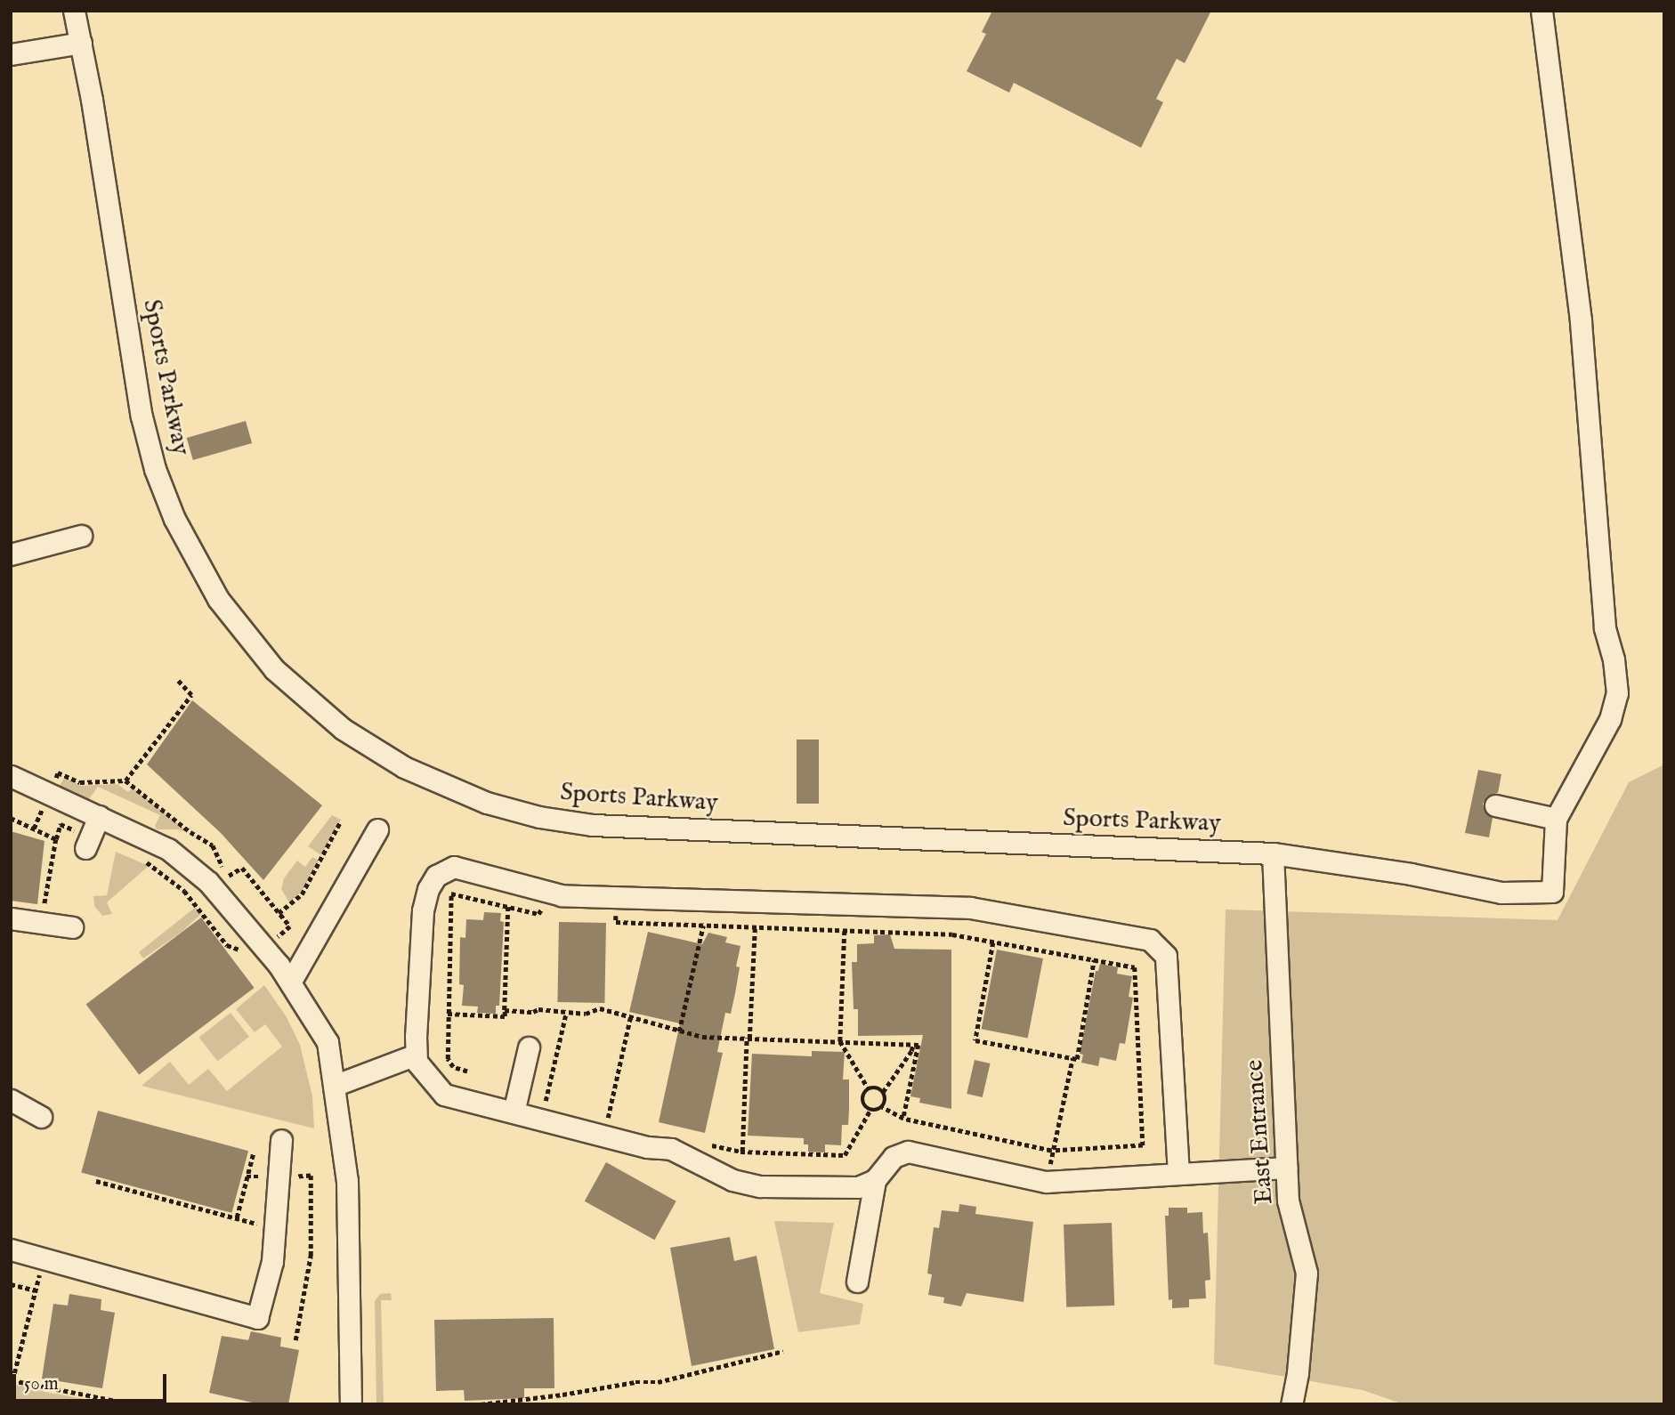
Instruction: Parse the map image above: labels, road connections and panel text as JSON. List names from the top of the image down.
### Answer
{
  "streets": {
    "lane": ["Sports Parkway", "East Entrance"]
  },
  "crossings": [
    ["Sports Parkway", "East Entrance"]
  ],
  "scale_bar": "50 m"
}
